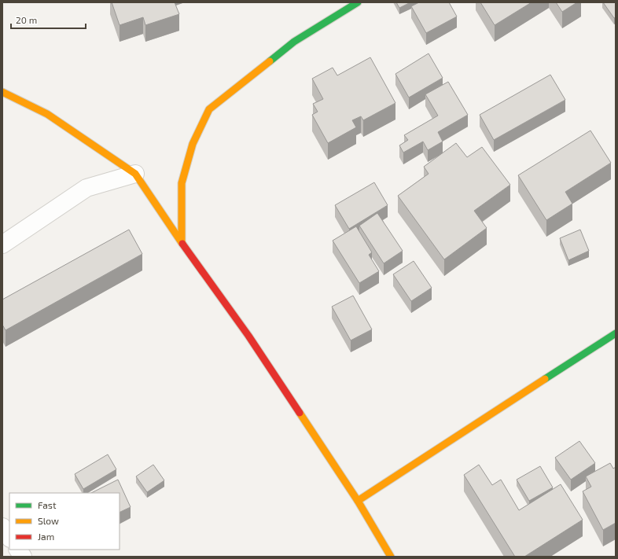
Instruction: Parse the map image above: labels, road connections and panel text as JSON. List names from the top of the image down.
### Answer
{
  "legend": ["Fast", "Slow", "Jam"],
  "scale_bar": "20 m"
}
